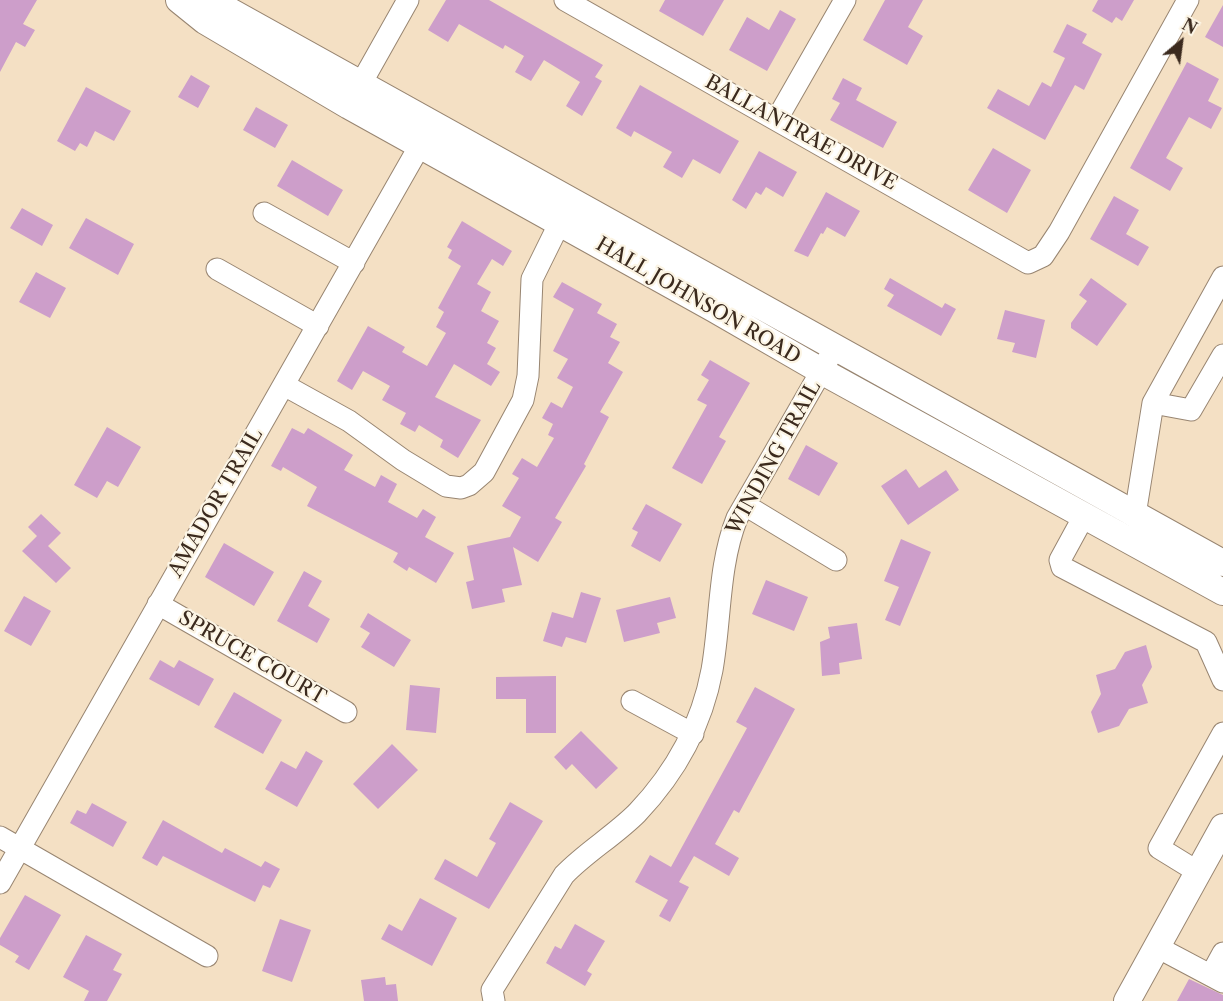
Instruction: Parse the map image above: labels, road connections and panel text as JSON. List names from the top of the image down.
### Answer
{
  "streets": {
    "main road": ["HALL JOHNSON ROAD"],
    "street": [
      "BALLANTRAE DRIVE",
      "WINDING TRAIL",
      "AMADOR TRAIL",
      "SPRUCE COURT"
    ]
  },
  "crossings": [
    ["HALL JOHNSON ROAD", "WINDING TRAIL"],
    ["HALL JOHNSON ROAD", "AMADOR TRAIL"],
    ["AMADOR TRAIL", "SPRUCE COURT"]
  ],
  "north": "top right"
}
